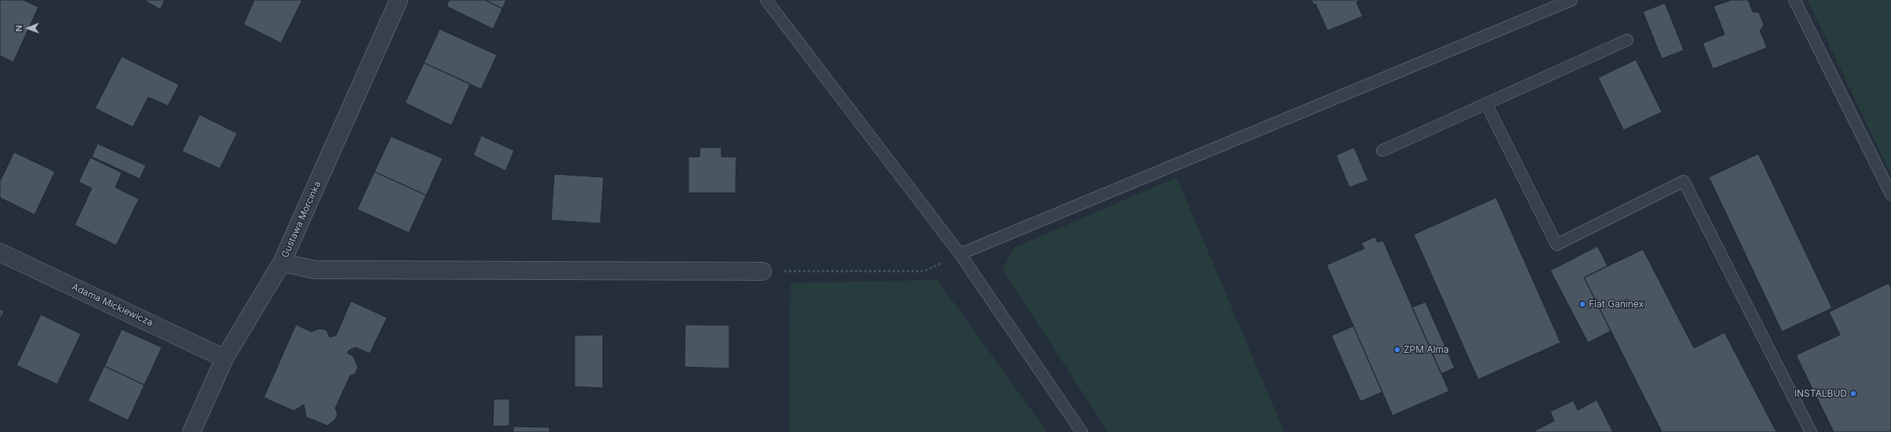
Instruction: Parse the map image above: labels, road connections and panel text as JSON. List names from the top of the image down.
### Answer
{
  "streets": {
    "street": ["Gustawa Morcinka", "Adama Mickiewicza"]
  },
  "crossings": [
    ["Gustawa Morcinka", "Adama Mickiewicza"]
  ],
  "places": ["Fiat Ganinex", "ZPM Alma", "INSTALBUD"],
  "north": "left"
}
